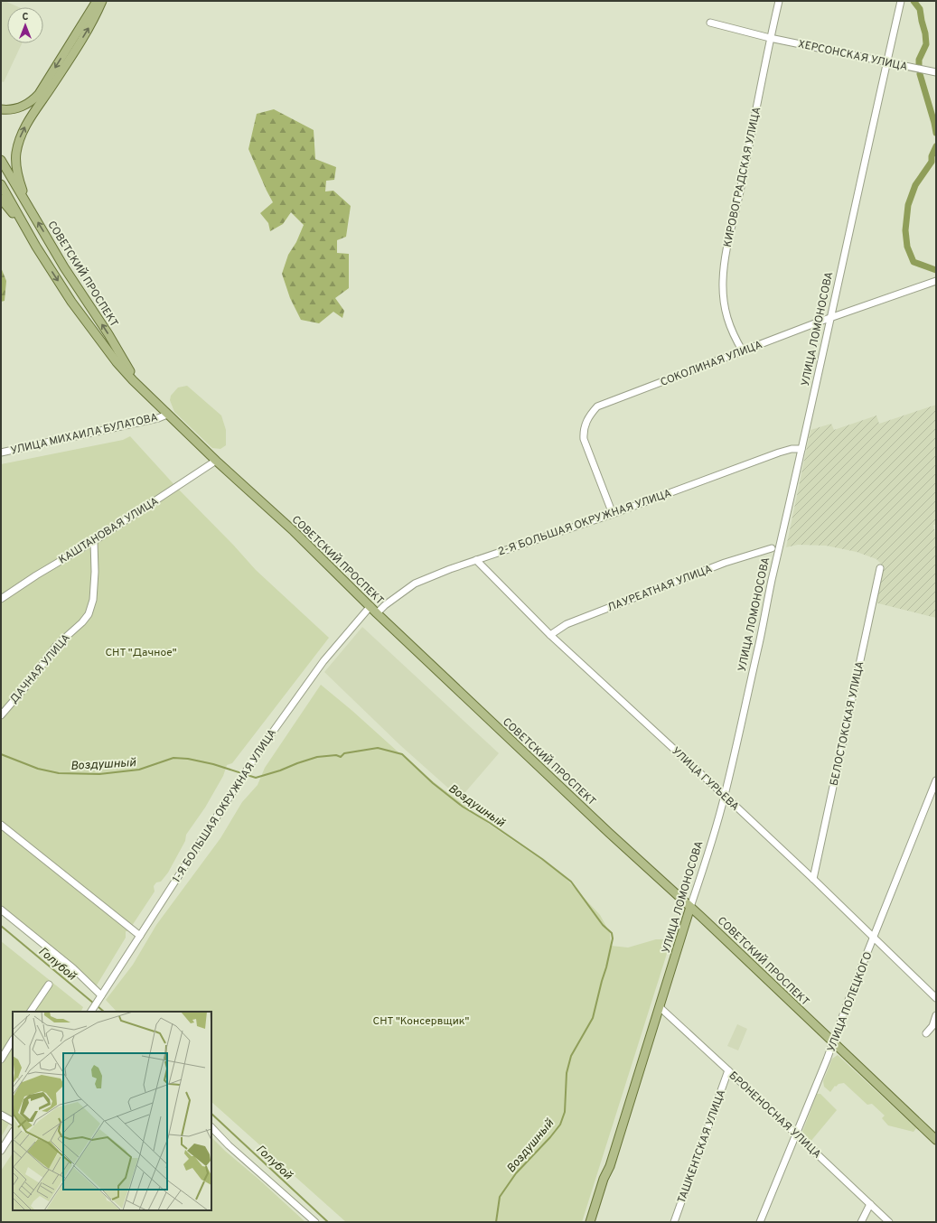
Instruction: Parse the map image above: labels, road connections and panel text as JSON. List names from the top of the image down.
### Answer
{
  "streets": {
    "main road": ["СОВЕТСКИЙ ПРОСПЕКТ", "УЛИЦА ЛОМОНОСОВА"],
    "street": [
      "ХЕРСОНСКАЯ УЛИЦА",
      "КИРОВОГРАДСКАЯ УЛИЦА",
      "СОКОЛИНАЯ УЛИЦА",
      "УЛИЦА МИХАИЛА БУЛАТОВА",
      "2-Я БОЛЬШАЯ ОКРУЖНАЯ УЛИЦА",
      "КАШТАНОВАЯ УЛИЦА",
      "ЛАУРЕАТНАЯ УЛИЦА",
      "ДАЧНАЯ УЛИЦА",
      "БЕЛОСТОКСКАЯ УЛИЦА",
      "УЛИЦА ГУРЬЕВА",
      "1-Я БОЛЬШАЯ ОКРУЖНАЯ УЛИЦА",
      "УЛИЦА ПОЛЕЦКОГО",
      "БРОНЕНОСНАЯ УЛИЦА",
      "ТАШКЕНТСКАЯ УЛИЦА"
    ]
  },
  "crossings": [
    ["ХЕРСОНСКАЯ УЛИЦА", "КИРОВОГРАДСКАЯ УЛИЦА"],
    ["ХЕРСОНСКАЯ УЛИЦА", "УЛИЦА ЛОМОНОСОВА"],
    ["КИРОВОГРАДСКАЯ УЛИЦА", "СОКОЛИНАЯ УЛИЦА"],
    ["СОВЕТСКИЙ ПРОСПЕКТ", "УЛИЦА ЛОМОНОСОВА"],
    ["СОВЕТСКИЙ ПРОСПЕКТ", "УЛИЦА МИХАИЛА БУЛАТОВА"],
    ["СОВЕТСКИЙ ПРОСПЕКТ", "2-Я БОЛЬШАЯ ОКРУЖНАЯ УЛИЦА"],
    ["СОВЕТСКИЙ ПРОСПЕКТ", "КАШТАНОВАЯ УЛИЦА"],
    ["СОВЕТСКИЙ ПРОСПЕКТ", "1-Я БОЛЬШАЯ ОКРУЖНАЯ УЛИЦА"],
    ["СОВЕТСКИЙ ПРОСПЕКТ", "УЛИЦА ПОЛЕЦКОГО"],
    ["УЛИЦА ЛОМОНОСОВА", "СОКОЛИНАЯ УЛИЦА"],
    ["УЛИЦА ЛОМОНОСОВА", "2-Я БОЛЬШАЯ ОКРУЖНАЯ УЛИЦА"],
    ["УЛИЦА ЛОМОНОСОВА", "УЛИЦА ГУРЬЕВА"],
    ["УЛИЦА ЛОМОНОСОВА", "БРОНЕНОСНАЯ УЛИЦА"],
    ["СОКОЛИНАЯ УЛИЦА", "2-Я БОЛЬШАЯ ОКРУЖНАЯ УЛИЦА"],
    ["2-Я БОЛЬШАЯ ОКРУЖНАЯ УЛИЦА", "УЛИЦА ГУРЬЕВА"],
    ["КАШТАНОВАЯ УЛИЦА", "ДАЧНАЯ УЛИЦА"],
    ["ЛАУРЕАТНАЯ УЛИЦА", "УЛИЦА ГУРЬЕВА"],
    ["БЕЛОСТОКСКАЯ УЛИЦА", "УЛИЦА ГУРЬЕВА"],
    ["УЛИЦА ГУРЬЕВА", "УЛИЦА ПОЛЕЦКОГО"],
    ["УЛИЦА ПОЛЕЦКОГО", "БРОНЕНОСНАЯ УЛИЦА"],
    ["БРОНЕНОСНАЯ УЛИЦА", "ТАШКЕНТСКАЯ УЛИЦА"]
  ],
  "water": ["Воздушный", "Голубой"],
  "parks": ["СНТ \"Дачное\"", "СНТ \"Консервщик\""],
  "north": "top"
}
